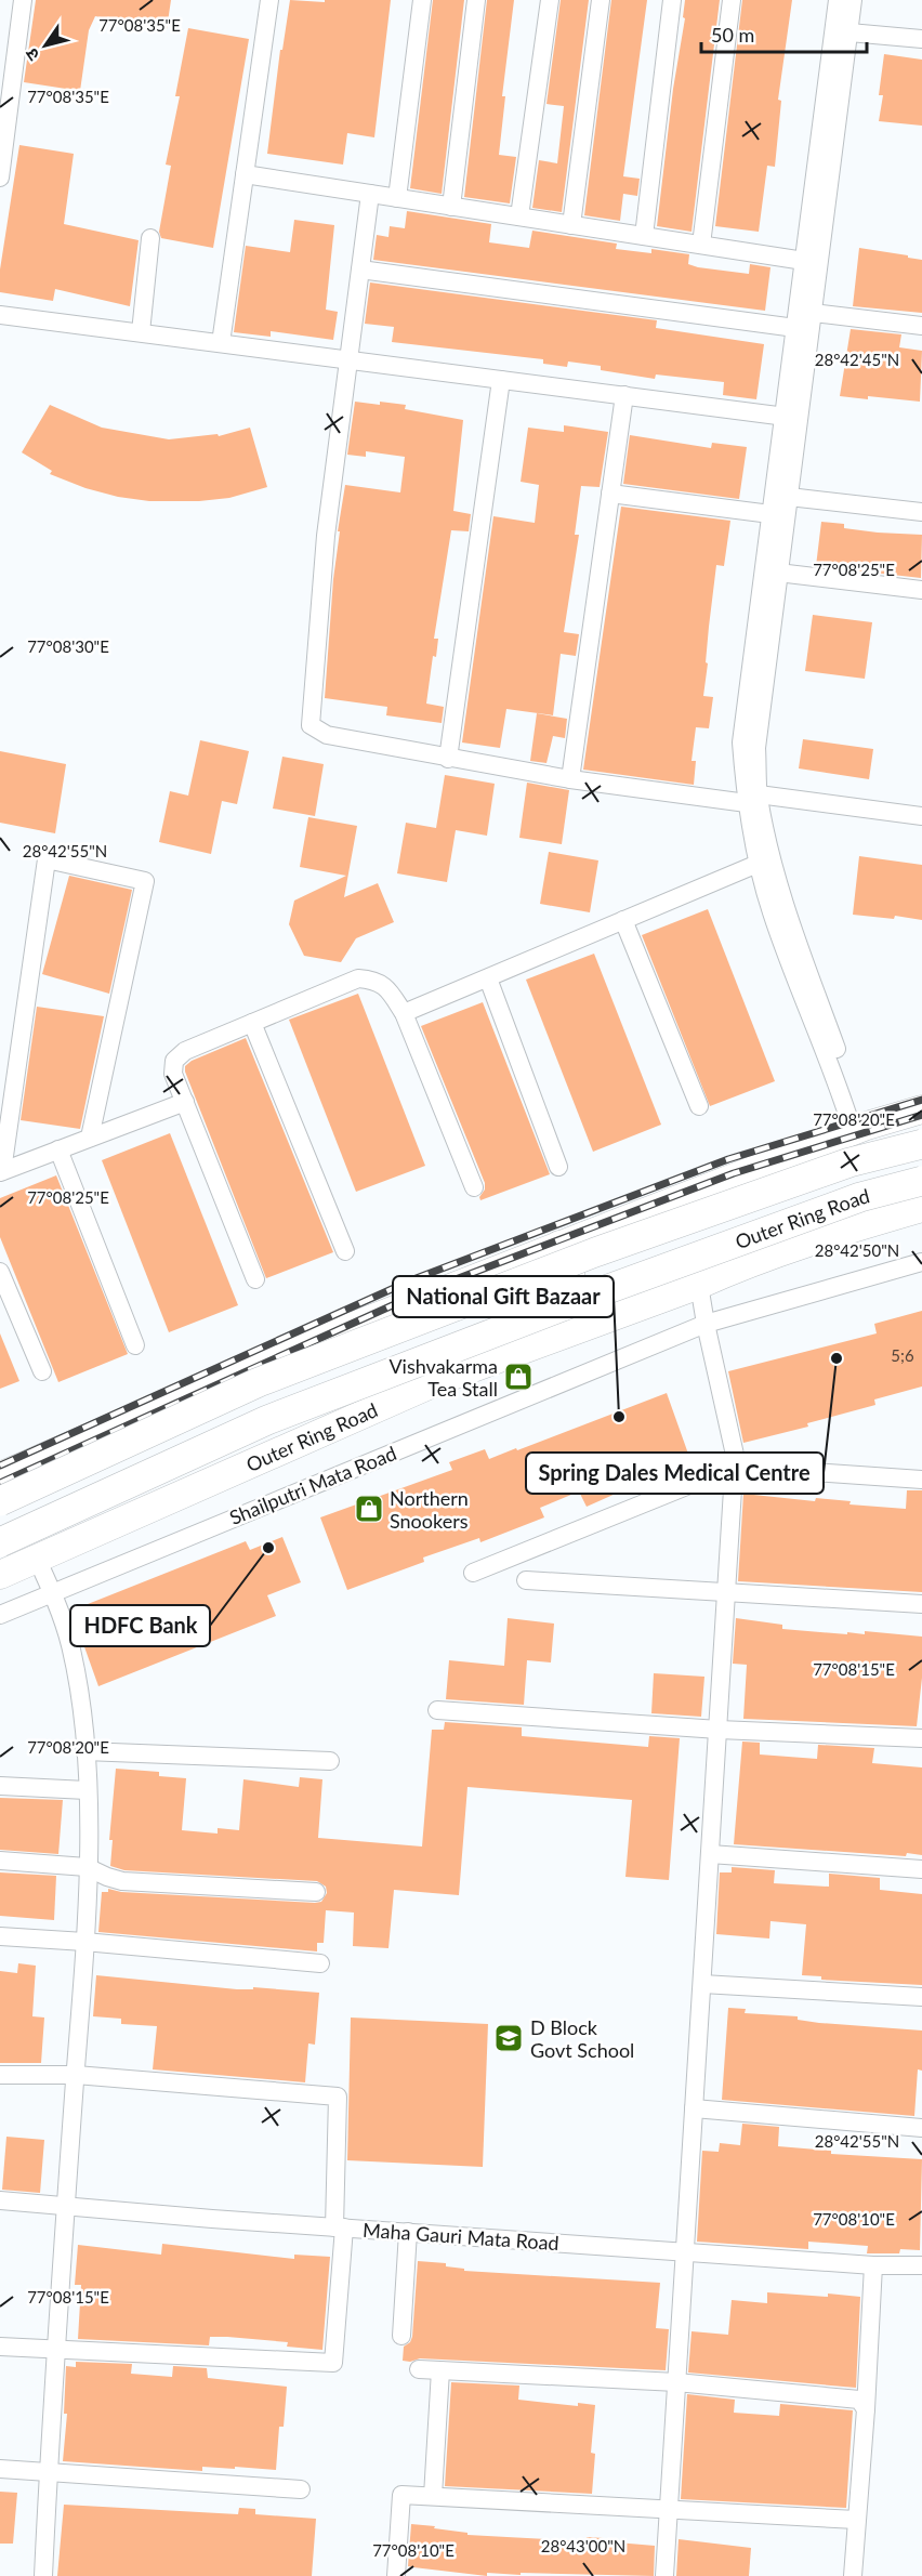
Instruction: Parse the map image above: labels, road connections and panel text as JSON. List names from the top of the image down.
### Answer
{
  "streets": {
    "highway": ["Outer Ring Road"],
    "street": ["Shailputri Mata Road", "Maha Gauri Mata Road"]
  },
  "places": {
    "other": ["Spring Dales Medical Centre", "National Gift Bazaar", "HDFC Bank"],
    "shop": ["Vishvakarma Tea Stall", "Northern Snookers"],
    "school or university": ["D Block Govt School"]
  },
  "house_numbers": ["5;6"],
  "scale_bar": "50 m",
  "north": "bottom left",
  "coordinates": [
    "77°08'35\"E",
    "28°42'45\"N",
    "77°08'25\"E",
    "77°08'30\"E",
    "28°42'55\"N",
    "77°08'20\"E",
    "28°42'50\"N",
    "77°08'15\"E",
    "77°08'10\"E",
    "28°43'00\"N"
  ]
}
